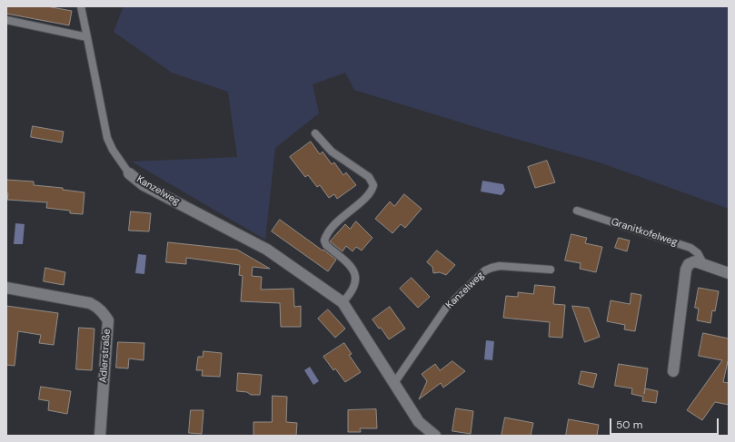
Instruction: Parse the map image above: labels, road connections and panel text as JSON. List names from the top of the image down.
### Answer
{
  "streets": {
    "street": ["Kanzelweg", "Adlerstraße"],
    "lane": ["Granitkofelweg"]
  },
  "scale_bar": "50 m"
}
